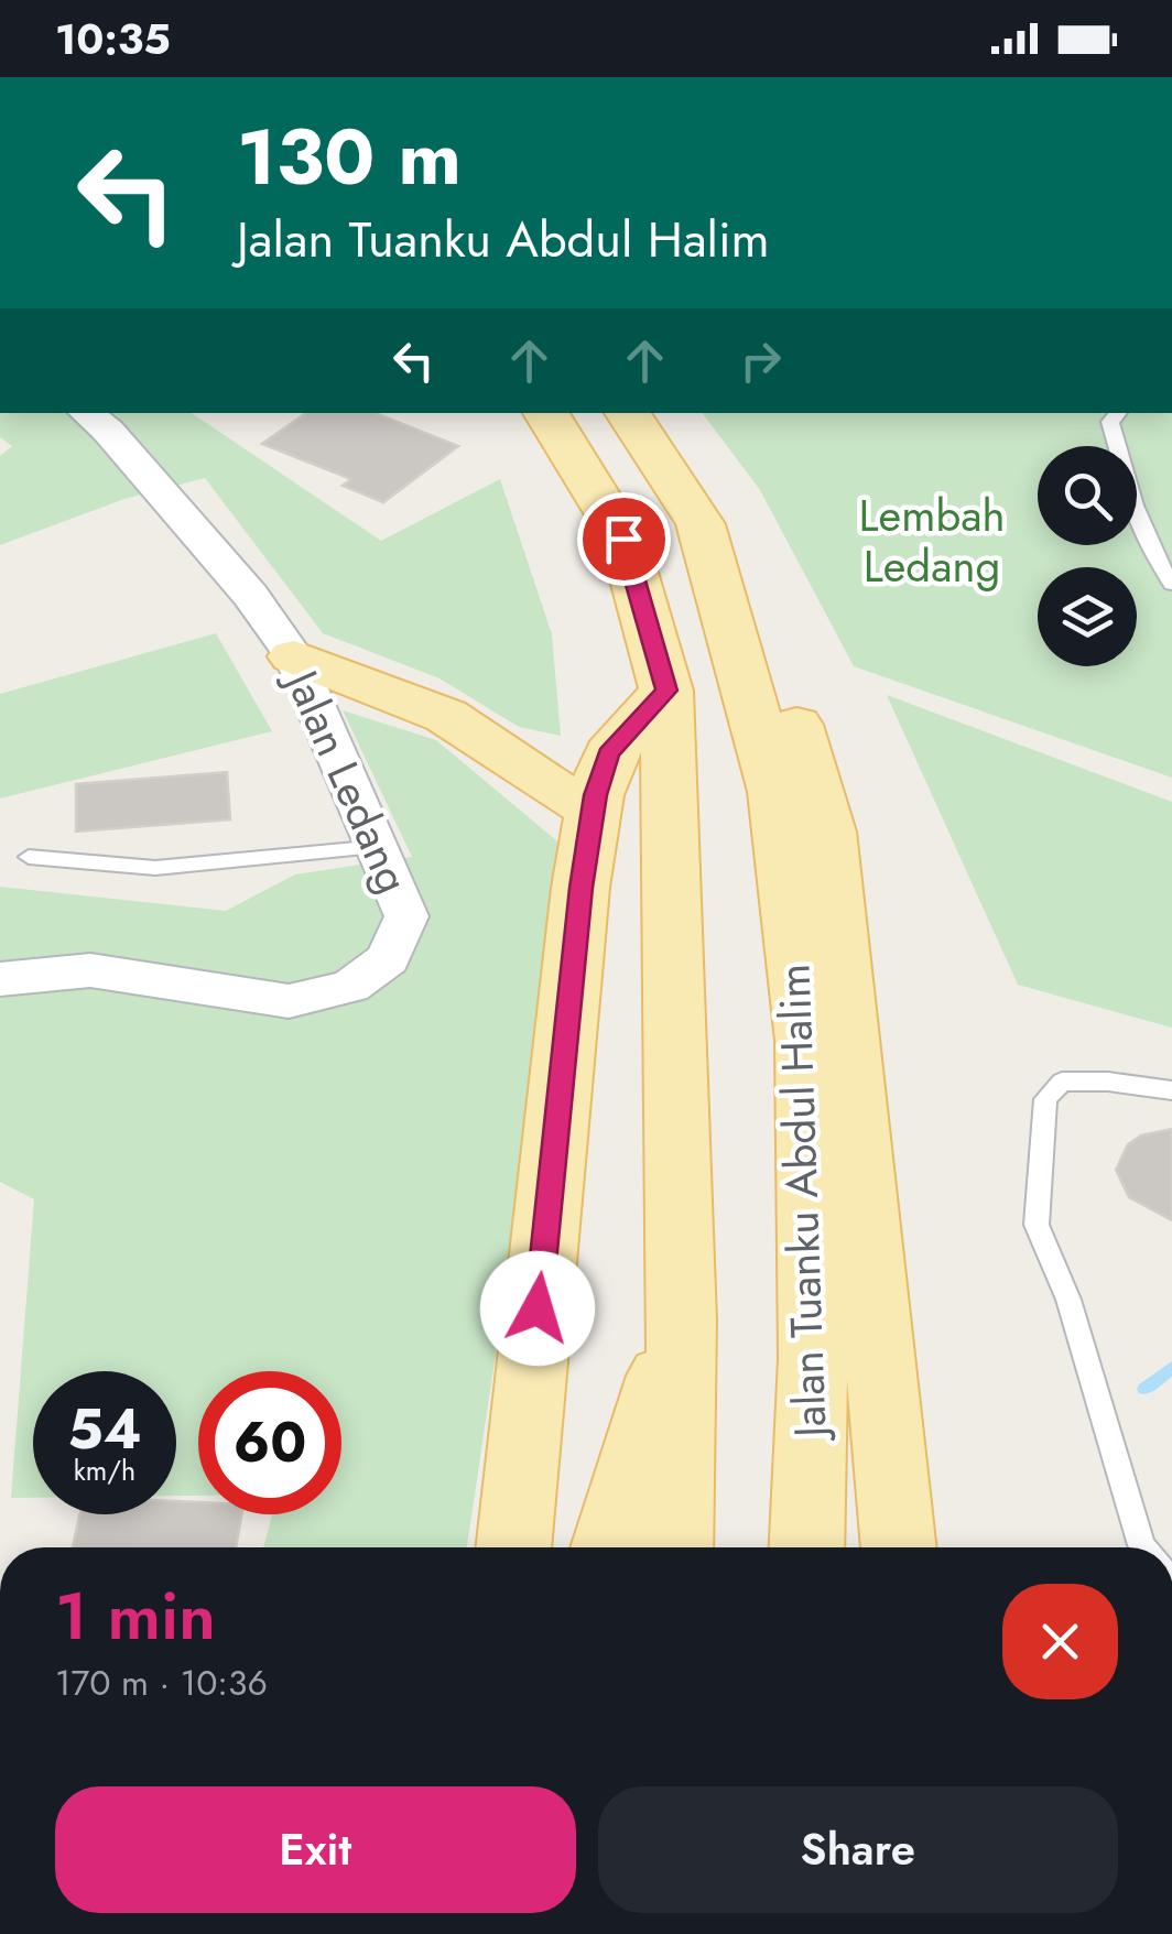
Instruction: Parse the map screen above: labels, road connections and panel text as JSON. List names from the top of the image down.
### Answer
{
  "streets": {
    "main road": ["Jalan Tuanku Abdul Halim"],
    "street": ["Jalan Ledang"]
  },
  "parks": ["Lembah Ledang"],
  "page": {
    "status": "10:35",
    "turn": ["130 m", "Jalan Tuanku Abdul Halim"],
    "speed": "54 km/h",
    "limit": "60",
    "heading": ["1 min", "170 m · 10:36"],
    "buttons": ["Exit", "Share"]
  }
}
